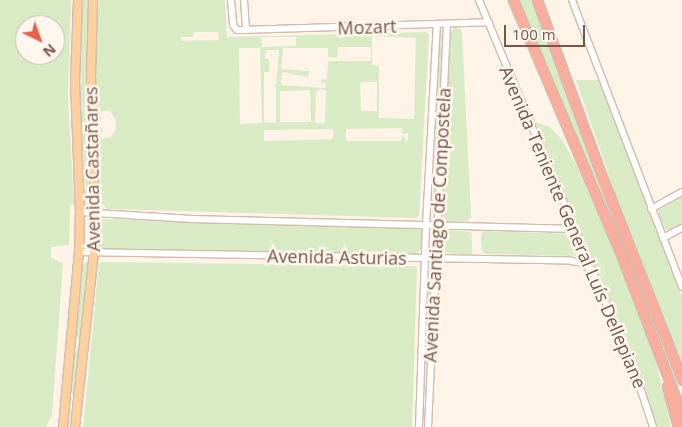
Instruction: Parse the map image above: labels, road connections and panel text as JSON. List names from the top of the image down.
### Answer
{
  "streets": {
    "main road": ["Avenida Castañares"],
    "street": [
      "Mozart",
      "Avenida Santiago de Compostela",
      "Avenida Teniente General Luís Dellepiane",
      "Avenida Asturias"
    ]
  },
  "crossings": [
    ["Mozart", "Avenida Santiago de Compostela"],
    ["Mozart", "Avenida Teniente General Luís Dellepiane"],
    ["Avenida Castañares", "Avenida Asturias"],
    ["Avenida Santiago de Compostela", "Avenida Asturias"],
    ["Avenida Teniente General Luís Dellepiane", "Avenida Asturias"]
  ],
  "scale_bar": "100 m",
  "north": "bottom right"
}
